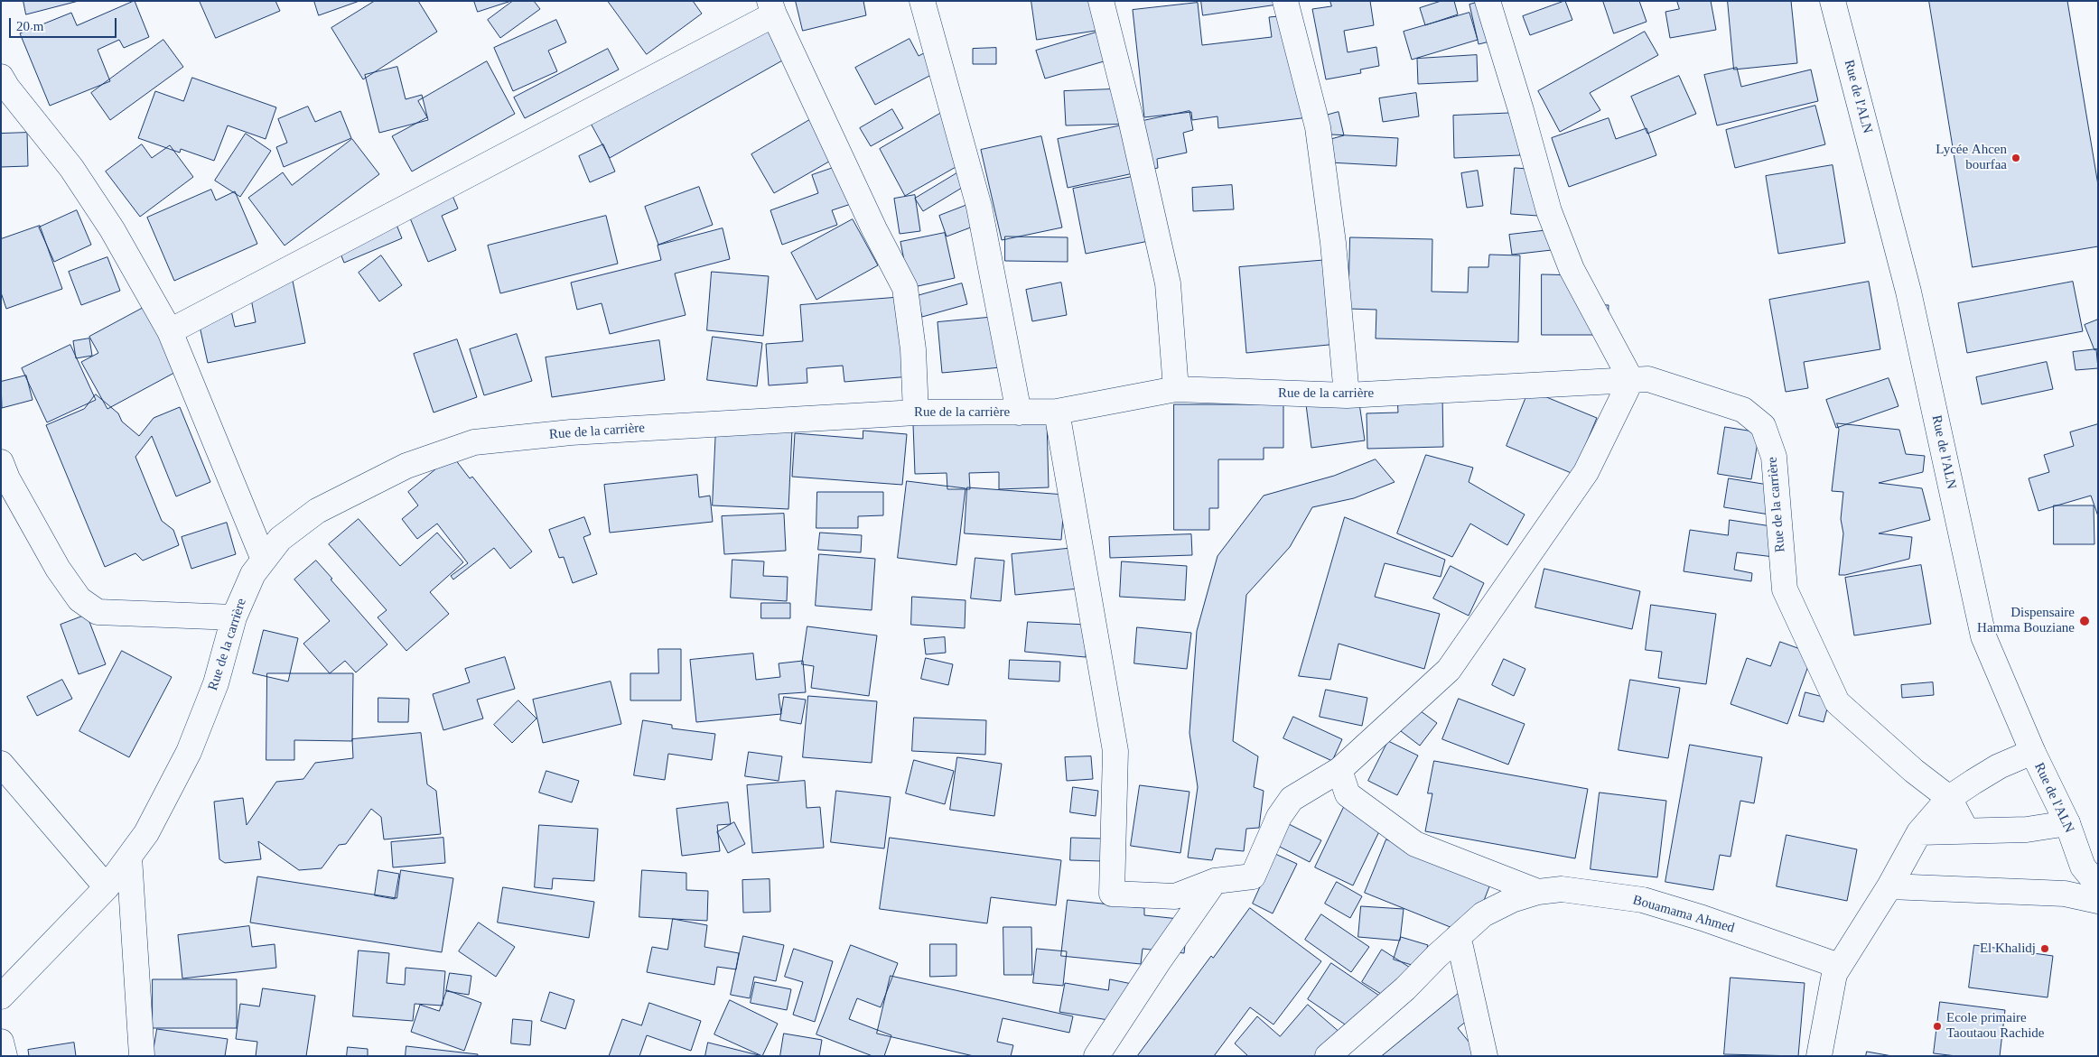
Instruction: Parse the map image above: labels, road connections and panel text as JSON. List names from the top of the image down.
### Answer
{
  "streets": {
    "street": ["Rue de l'ALN", "Rue de la carrière", "Bouamama Ahmed"]
  },
  "places": [
    "Lycée Ahcen bourfaa",
    "Dispensaire Hamma Bouziane",
    "El Khalidj",
    "Ecole primaire Taoutaou Rachide"
  ],
  "scale_bar": "20 m"
}
